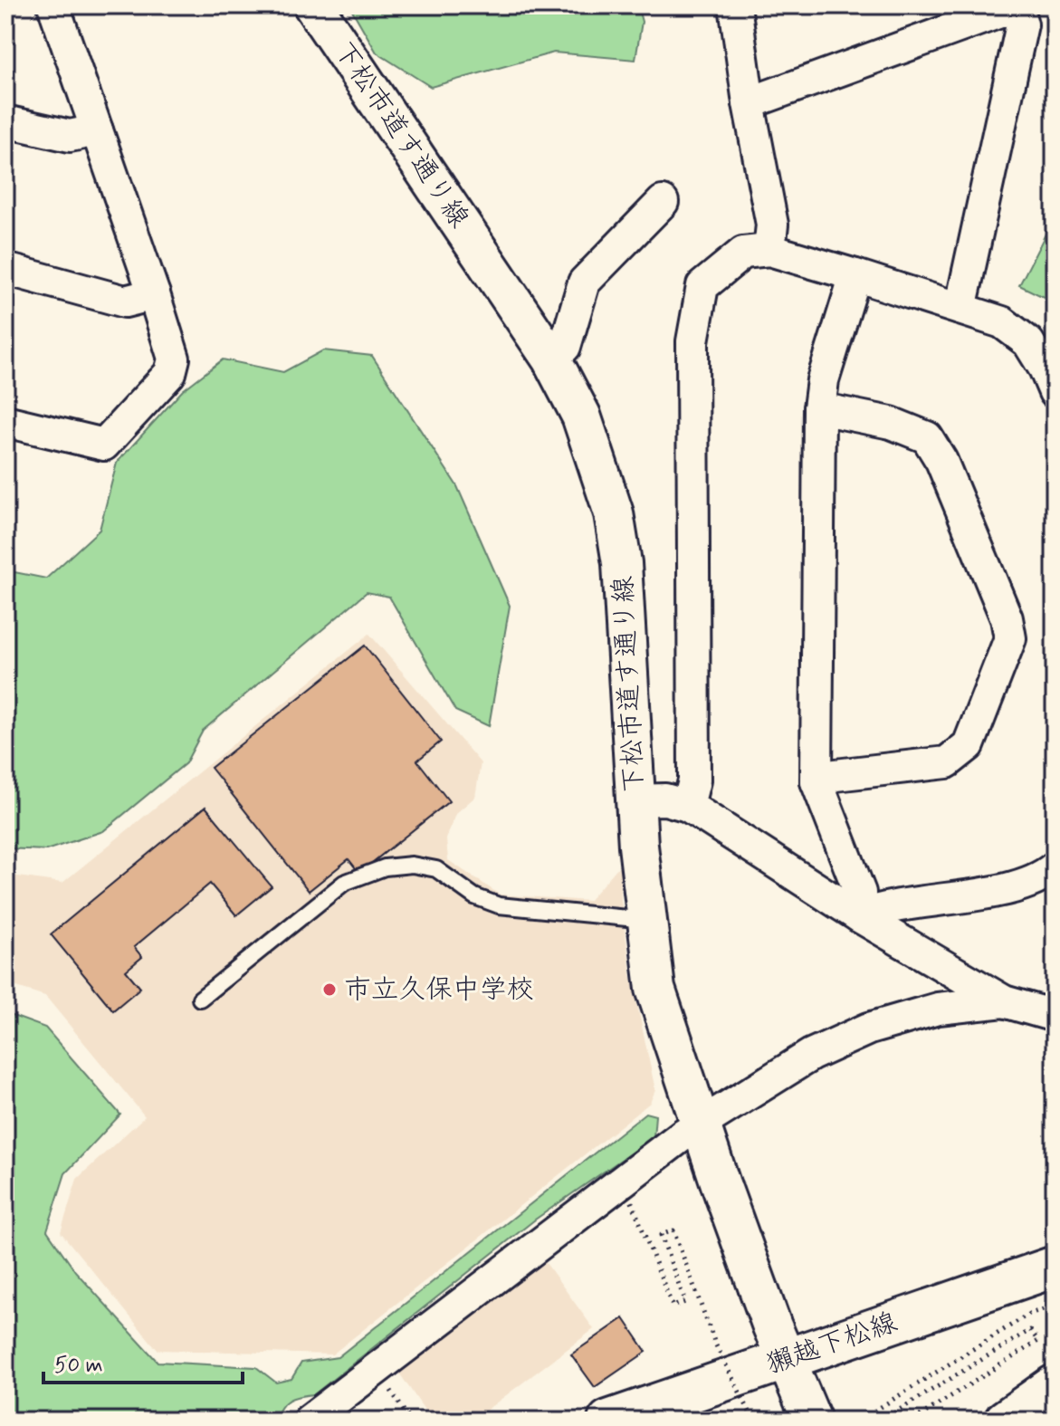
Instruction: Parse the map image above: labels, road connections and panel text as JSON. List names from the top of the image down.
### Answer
{
  "streets": {
    "main road": ["獺越下松線"],
    "street": ["下松市道す通り線"]
  },
  "crossings": [
    ["下松市道す通り線", "獺越下松線"]
  ],
  "places": ["市立久保中学校"],
  "scale_bar": "50 m"
}
